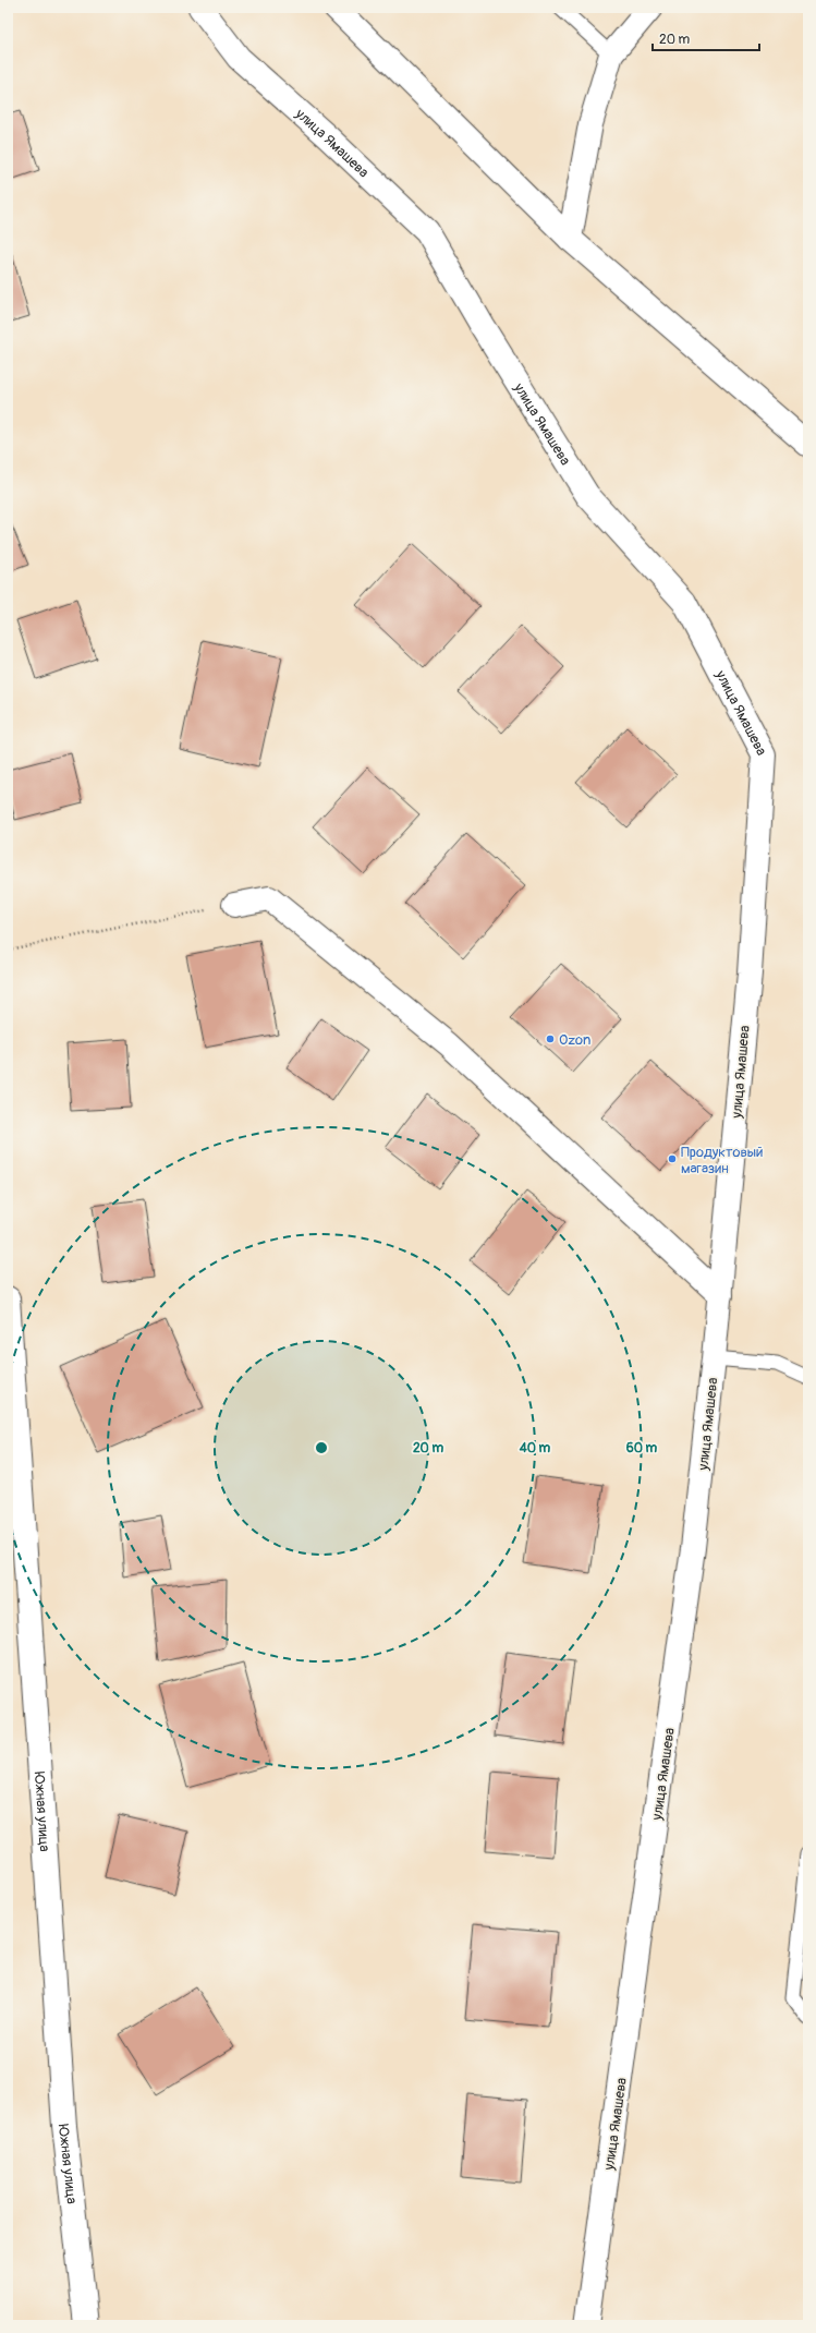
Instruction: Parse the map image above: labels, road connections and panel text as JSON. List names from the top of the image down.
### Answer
{
  "streets": {
    "street": ["улица Ямашева", "Южная улица"]
  },
  "places": ["Ozon", "Продуктовый магазин"],
  "scale_bar": "20 m",
  "rings": ["20 m", "40 m", "60 m"]
}
